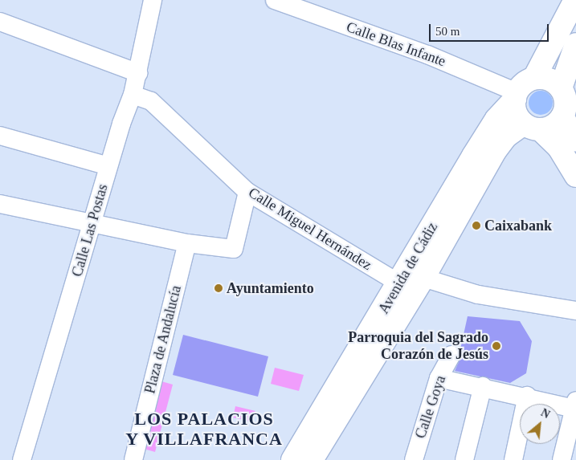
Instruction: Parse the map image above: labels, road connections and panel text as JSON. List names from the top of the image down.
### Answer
{
  "streets": {
    "main road": ["Avenida de Cádiz"],
    "street": [
      "Calle Blas Infante",
      "Calle Miguel Hernández",
      "Calle Las Postas",
      "Plaza de Andalucía",
      "Calle Goya"
    ]
  },
  "crossings": [
    ["Calle Blas Infante", "Avenida de Cádiz"],
    ["Calle Miguel Hernández", "Calle Las Postas"],
    ["Calle Miguel Hernández", "Avenida de Cádiz"]
  ],
  "districts": ["LOS PALACIOS Y VILLAFRANCA"],
  "places": ["Caixabank", "Ayuntamiento", "Parroquia del Sagrado Corazón de Jesús"],
  "scale_bar": "50 m",
  "north": "top right"
}
